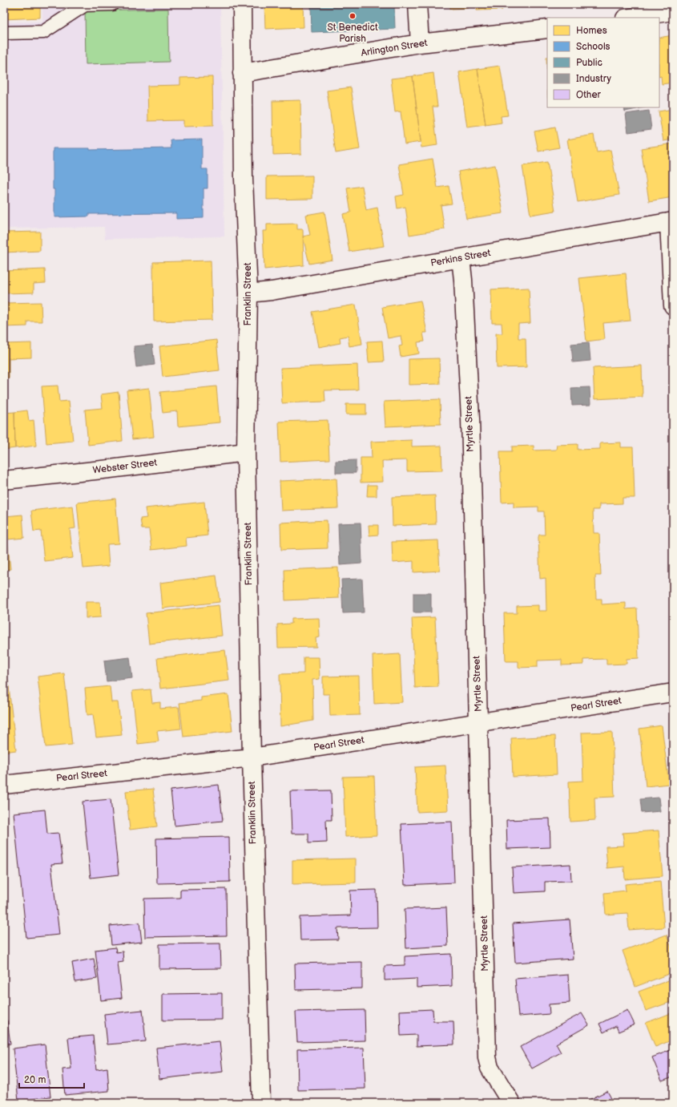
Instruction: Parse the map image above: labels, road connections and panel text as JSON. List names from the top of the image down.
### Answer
{
  "streets": {
    "street": [
      "Arlington Street",
      "Perkins Street",
      "Franklin Street",
      "Myrtle Street",
      "Webster Street",
      "Pearl Street"
    ]
  },
  "crossings": [
    ["Arlington Street", "Franklin Street"],
    ["Perkins Street", "Franklin Street"],
    ["Perkins Street", "Myrtle Street"],
    ["Franklin Street", "Webster Street"],
    ["Franklin Street", "Pearl Street"],
    ["Myrtle Street", "Pearl Street"]
  ],
  "places": ["St Benedict Parish"],
  "legend": [
    "Homes",
    "Schools",
    "Public",
    "Industry",
    "Other"
  ],
  "scale_bar": "20 m"
}
